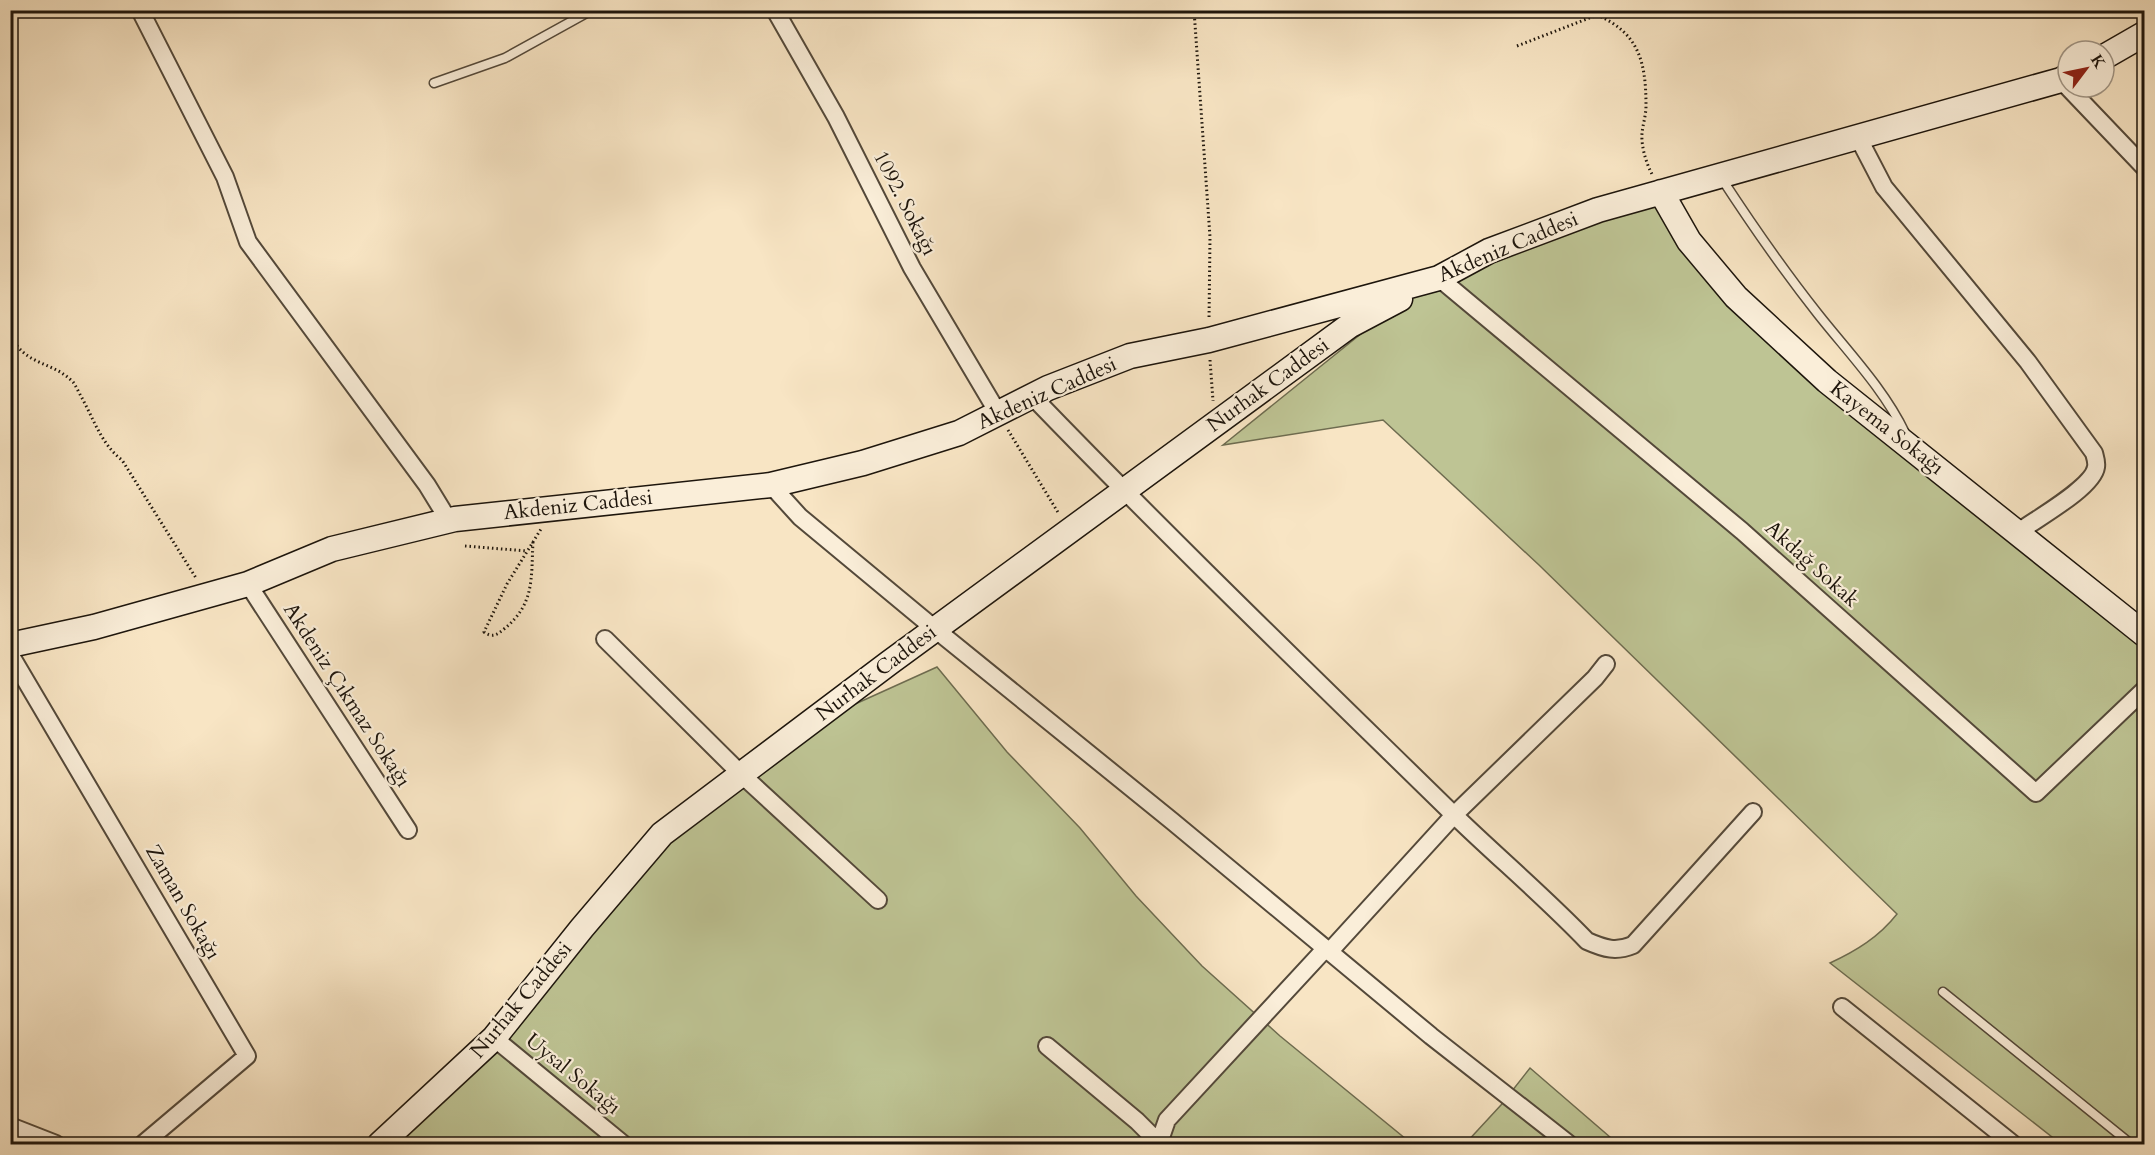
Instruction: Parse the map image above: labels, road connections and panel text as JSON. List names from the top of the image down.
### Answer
{
  "streets": {
    "street": [
      "1092. Sokağı",
      "Akdeniz Caddesi",
      "Nurhak Caddesi",
      "Kayema Sokağı",
      "Akdağ Sokak",
      "Akdeniz Çıkmaz Sokağı",
      "Zaman Sokağı",
      "Uysal Sokağı"
    ]
  },
  "crossings": [
    ["1092. Sokağı", "Akdeniz Caddesi"],
    ["Akdeniz Caddesi", "Nurhak Caddesi"],
    ["Akdeniz Caddesi", "Kayema Sokağı"],
    ["Akdeniz Caddesi", "Akdağ Sokak"],
    ["Akdeniz Caddesi", "Akdeniz Çıkmaz Sokağı"],
    ["Nurhak Caddesi", "Akdağ Sokak"],
    ["Nurhak Caddesi", "Uysal Sokağı"]
  ],
  "north": "top right"
}
